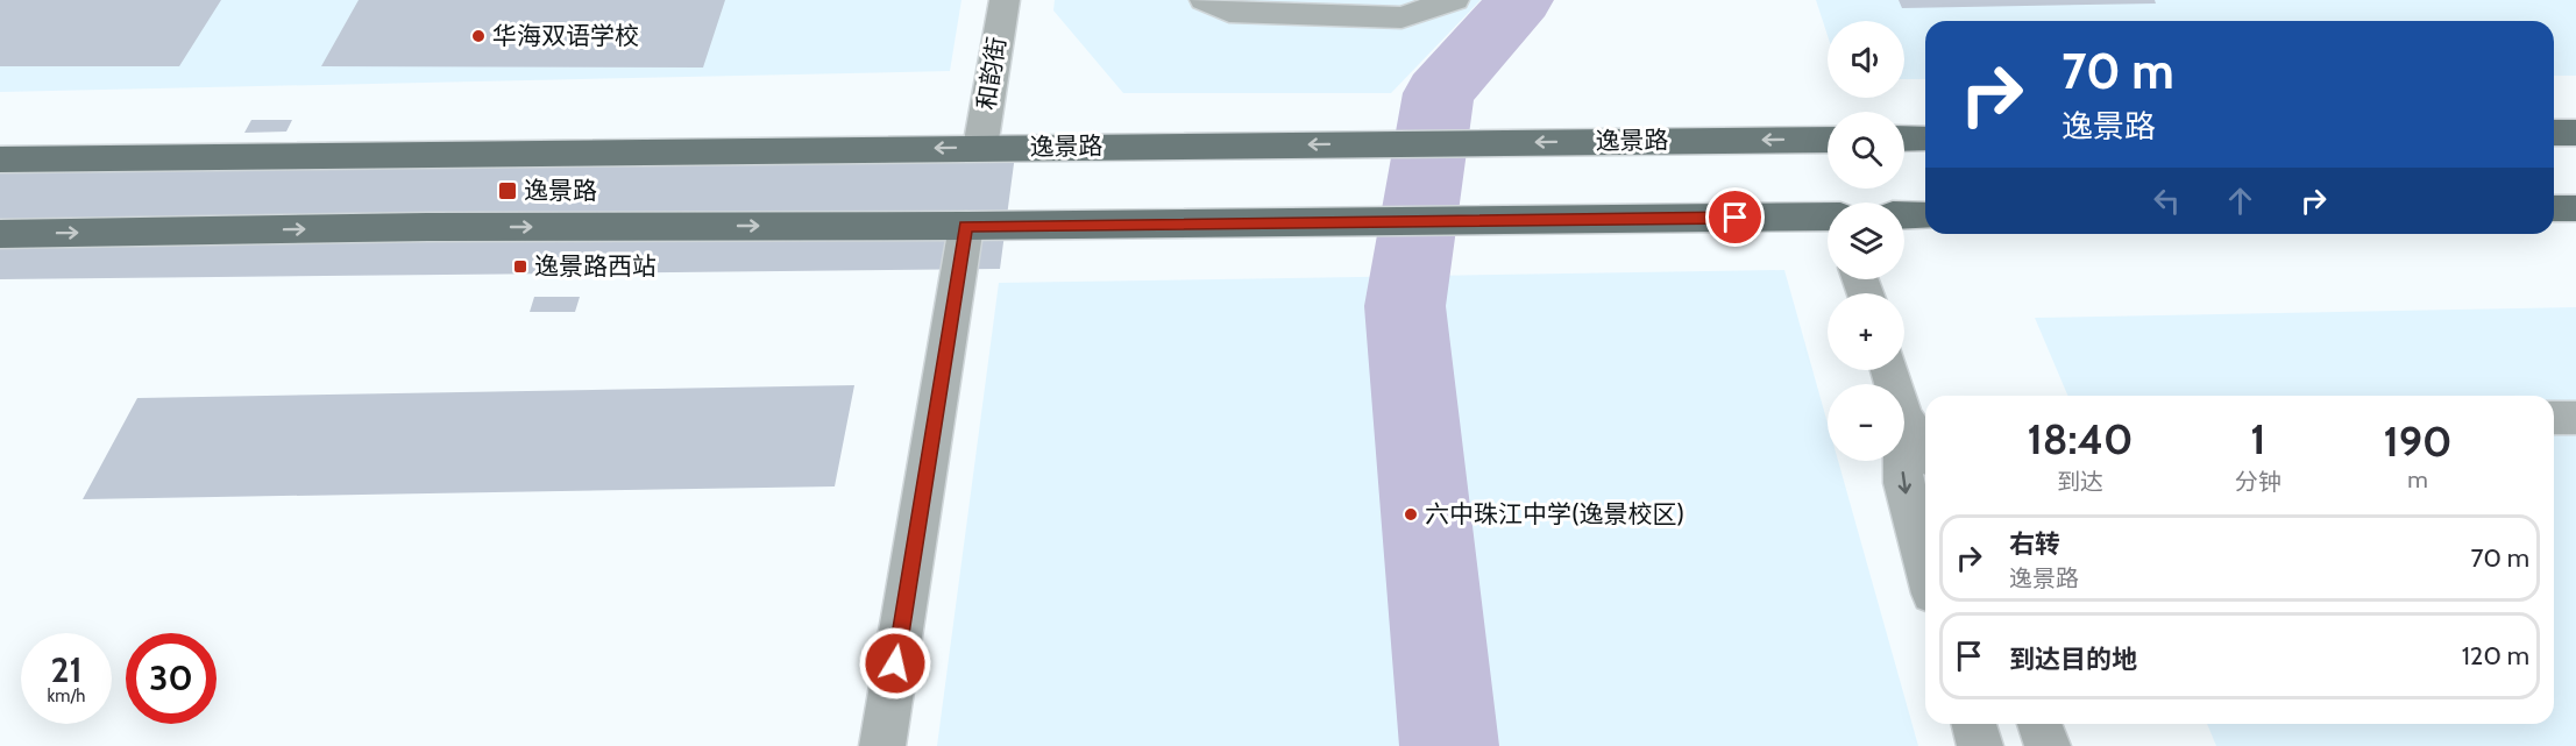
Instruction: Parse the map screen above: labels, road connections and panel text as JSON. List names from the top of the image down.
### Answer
{
  "streets": {
    "main road": ["逸景路"],
    "street": ["和韵街"]
  },
  "crossings": [
    ["和韵街", "逸景路"]
  ],
  "places": {
    "other": ["华海双语学校", "六中珠江中学(逸景校区)"],
    "transit": ["逸景路", "逸景路西站"]
  },
  "page": {
    "map_buttons": ["+", "−"],
    "turn": ["70 m", "逸景路"],
    "eta": [
      "18:40",
      "到达",
      "1",
      "分钟",
      "190",
      "m"
    ],
    "list": [
      {
        "name": "右转",
        "note": "逸景路",
        "value": "70 m"
      },
      {
        "name": "到达目的地",
        "value": "120 m"
      }
    ],
    "speed": "21 km/h",
    "limit": "30"
  }
}
